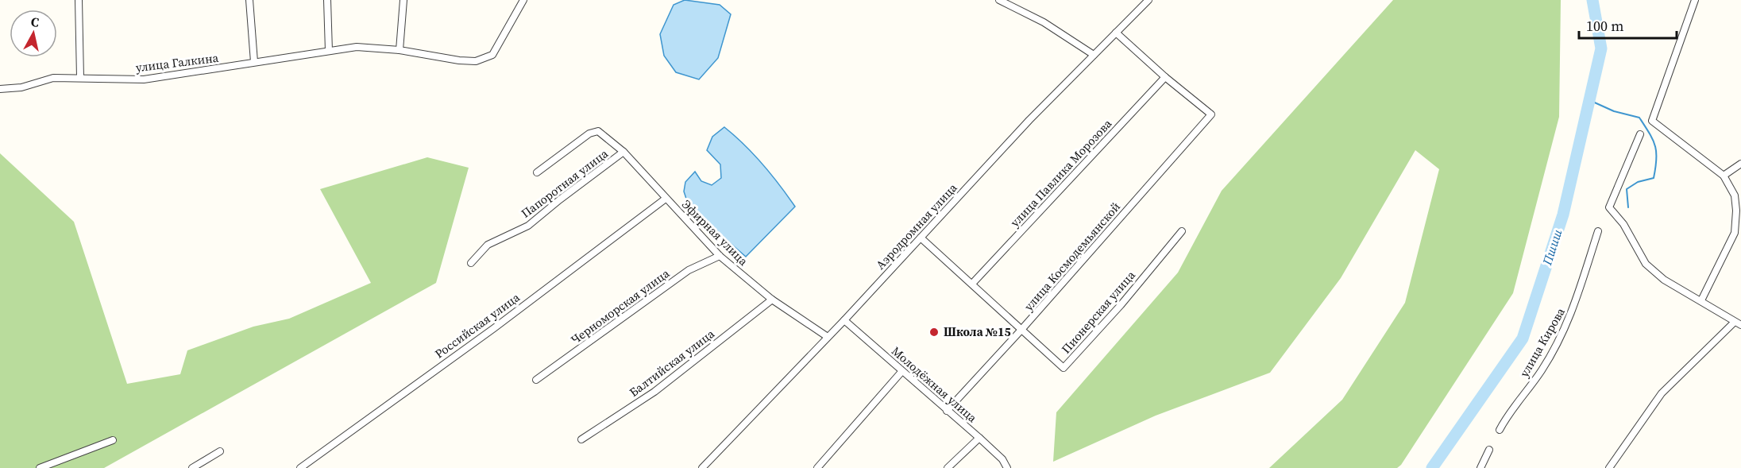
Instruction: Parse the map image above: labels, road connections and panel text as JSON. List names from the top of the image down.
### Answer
{
  "streets": {
    "street": [
      "улица Галкина",
      "улица Павлика Морозова",
      "Папоротная улица",
      "Аэродромная улица",
      "Эфирная улица",
      "улица Космодемьянской",
      "Черноморская улица",
      "Пионерская улица",
      "Российская улица",
      "улица Кирова",
      "Балтийская улица",
      "Молодёжная улица"
    ]
  },
  "crossings": [
    ["улица Павлика Морозова", "улица Космодемьянской"],
    ["улица Павлика Морозова", "Пионерская улица"],
    ["Папоротная улица", "Эфирная улица"],
    ["Аэродромная улица", "Эфирная улица"],
    ["Аэродромная улица", "Пионерская улица"],
    ["Аэродромная улица", "Молодёжная улица"],
    ["Эфирная улица", "Черноморская улица"],
    ["Эфирная улица", "Российская улица"],
    ["Эфирная улица", "Балтийская улица"],
    ["улица Космодемьянской", "Пионерская улица"],
    ["улица Космодемьянской", "Молодёжная улица"]
  ],
  "water": ["Пшиш"],
  "places": ["Школа №15"],
  "scale_bar": "100 m",
  "north": "top"
}
